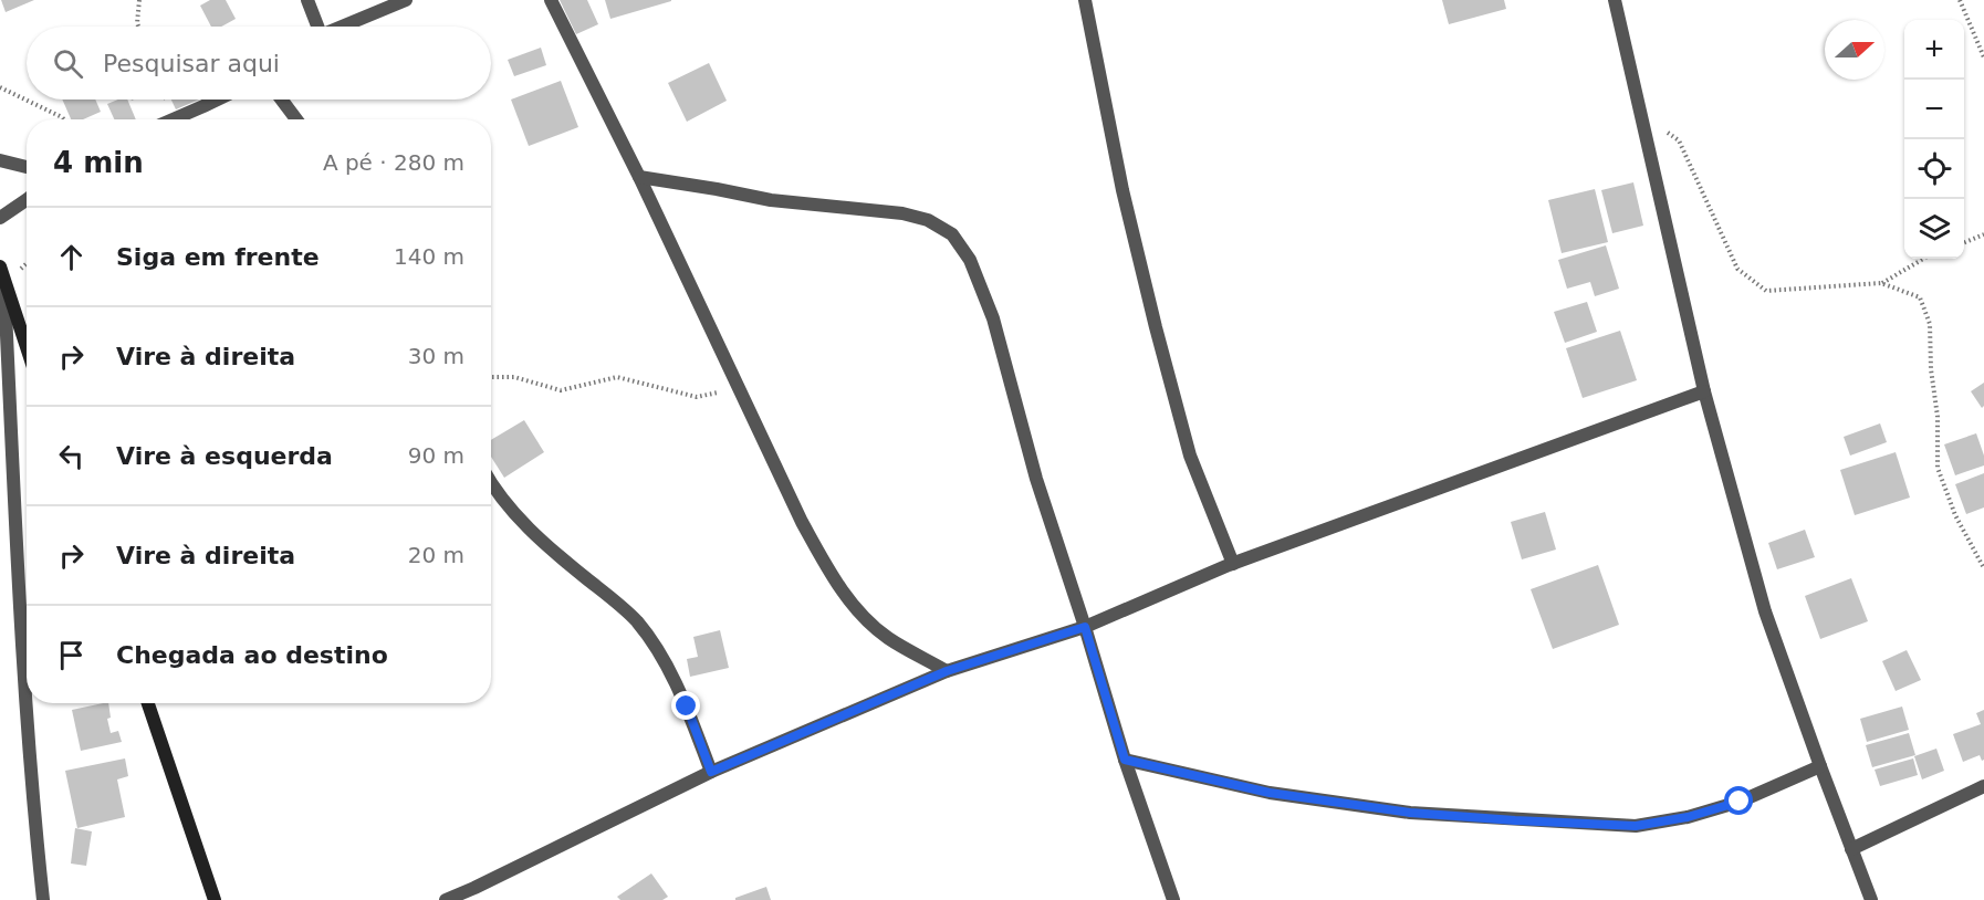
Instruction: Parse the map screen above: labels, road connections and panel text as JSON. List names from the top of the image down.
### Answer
{
  "north": "right",
  "page": {
    "map_buttons": ["+", "−"],
    "search": "Pesquisar aqui",
    "heading": ["4 min", "A pé · 280 m"],
    "list": [
      ["Siga em frente", "140 m"],
      ["Vire à direita", "30 m"],
      ["Vire à esquerda", "90 m"],
      ["Vire à direita", "20 m"],
      "Chegada ao destino"
    ]
  }
}
